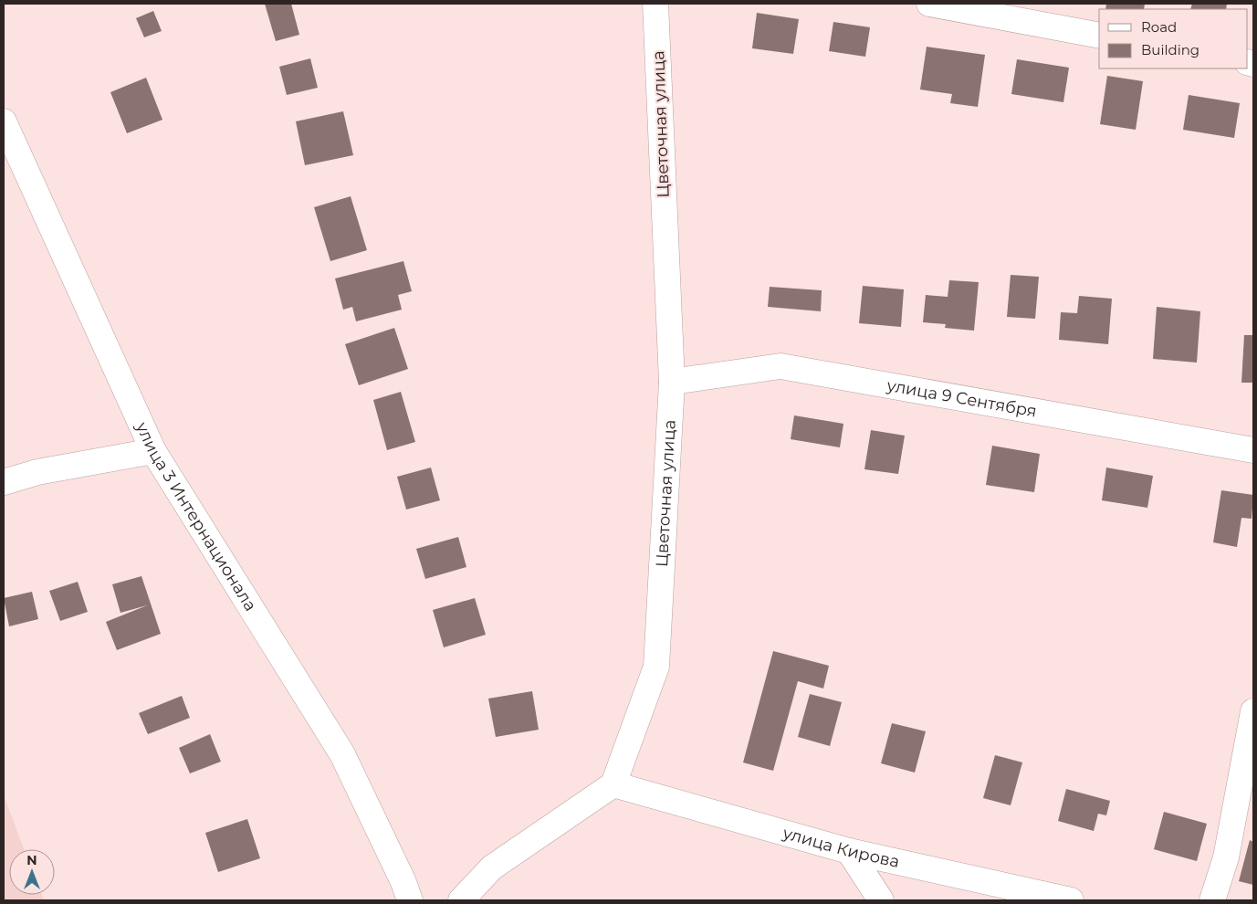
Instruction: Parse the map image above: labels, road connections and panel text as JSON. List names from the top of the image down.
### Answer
{
  "streets": {
    "street": [
      "Цветочная улица",
      "улица 9 Сентября",
      "улица 3 Интернационала",
      "улица Кирова"
    ]
  },
  "crossings": [
    ["Цветочная улица", "улица 9 Сентября"],
    ["Цветочная улица", "улица Кирова"]
  ],
  "legend": ["Road", "Building"],
  "north": "top"
}
